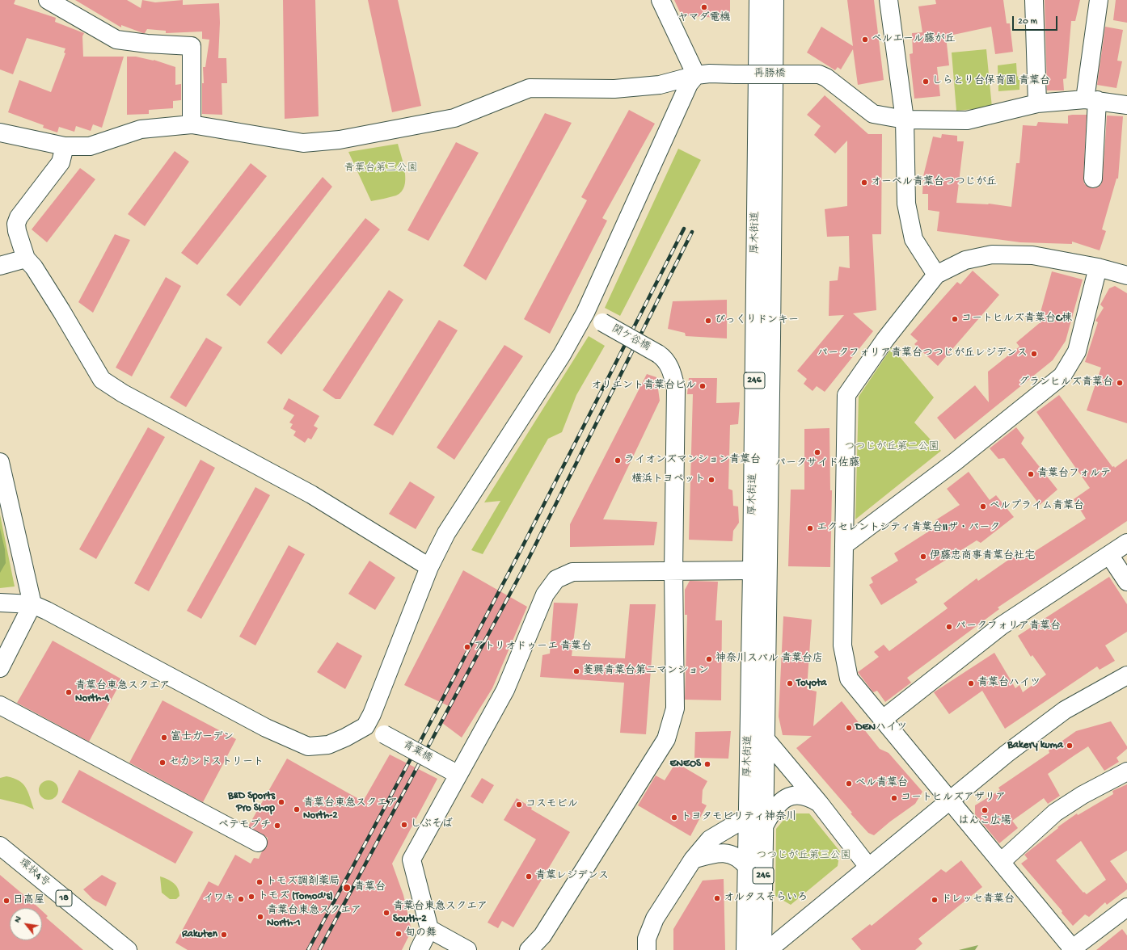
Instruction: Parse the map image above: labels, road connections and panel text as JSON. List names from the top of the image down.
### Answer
{
  "streets": {
    "main road": [
      "再勝橋",
      "厚木街道",
      "関ケ谷橋",
      "246",
      "青葉橋",
      "環状4号",
      "18"
    ]
  },
  "parks": ["青葉台第三公園", "つつじが丘第二公園", "つつじが丘第三公園"],
  "places": [
    "ヤマダ電機",
    "ベルエール藤が丘",
    "しらとり台保育園 青葉台",
    "オーベル青葉台つつじが丘",
    "コートヒルズ青葉台C棟",
    "びっくりドンキー",
    "パークフォリア青葉台つつじが丘レジデンス",
    "グランヒルズ青葉台",
    "オリエント青葉台ビル",
    "パークサイド佐藤",
    "ライオンズマンション青葉台",
    "青葉台フォルテ",
    "横浜トヨペット",
    "ベルプライム青葉台",
    "エクセレントシティ青葉台IIザ・パーク",
    "伊藤忠商事青葉台社宅",
    "パークフォリア青葉台",
    "アトリオドゥーエ 青葉台",
    "神奈川スバル 青葉台店",
    "菱興青葉台第二マンション",
    "Toyota",
    "青葉台ハイツ",
    "青葉台東急スクエア North-4",
    "DENハイツ",
    "富士ガーデン",
    "Bakery kuma",
    "セカンドストリート",
    "ENEOS",
    "ベル青葉台",
    "コートヒルズアザリア",
    "B&D Sports Pro Shop",
    "コスモビル",
    "青葉台東急スクエア North-2",
    "はんこ広場",
    "トヨタモビリティ神奈川",
    "しぶそば",
    "ペテモプチ",
    "青葉レジデンス",
    "トモズ調剤薬局",
    "青葉台",
    "トモズ (Tomod's)",
    "オルタスそらいろ",
    "イワキ",
    "ドレッセ青葉台",
    "日高屋",
    "青葉台東急スクエア South-2",
    "青葉台東急スクエア North-1",
    "旬の舞",
    "Rakuten"
  ],
  "scale_bar": "20 m",
  "north": "top left"
}
